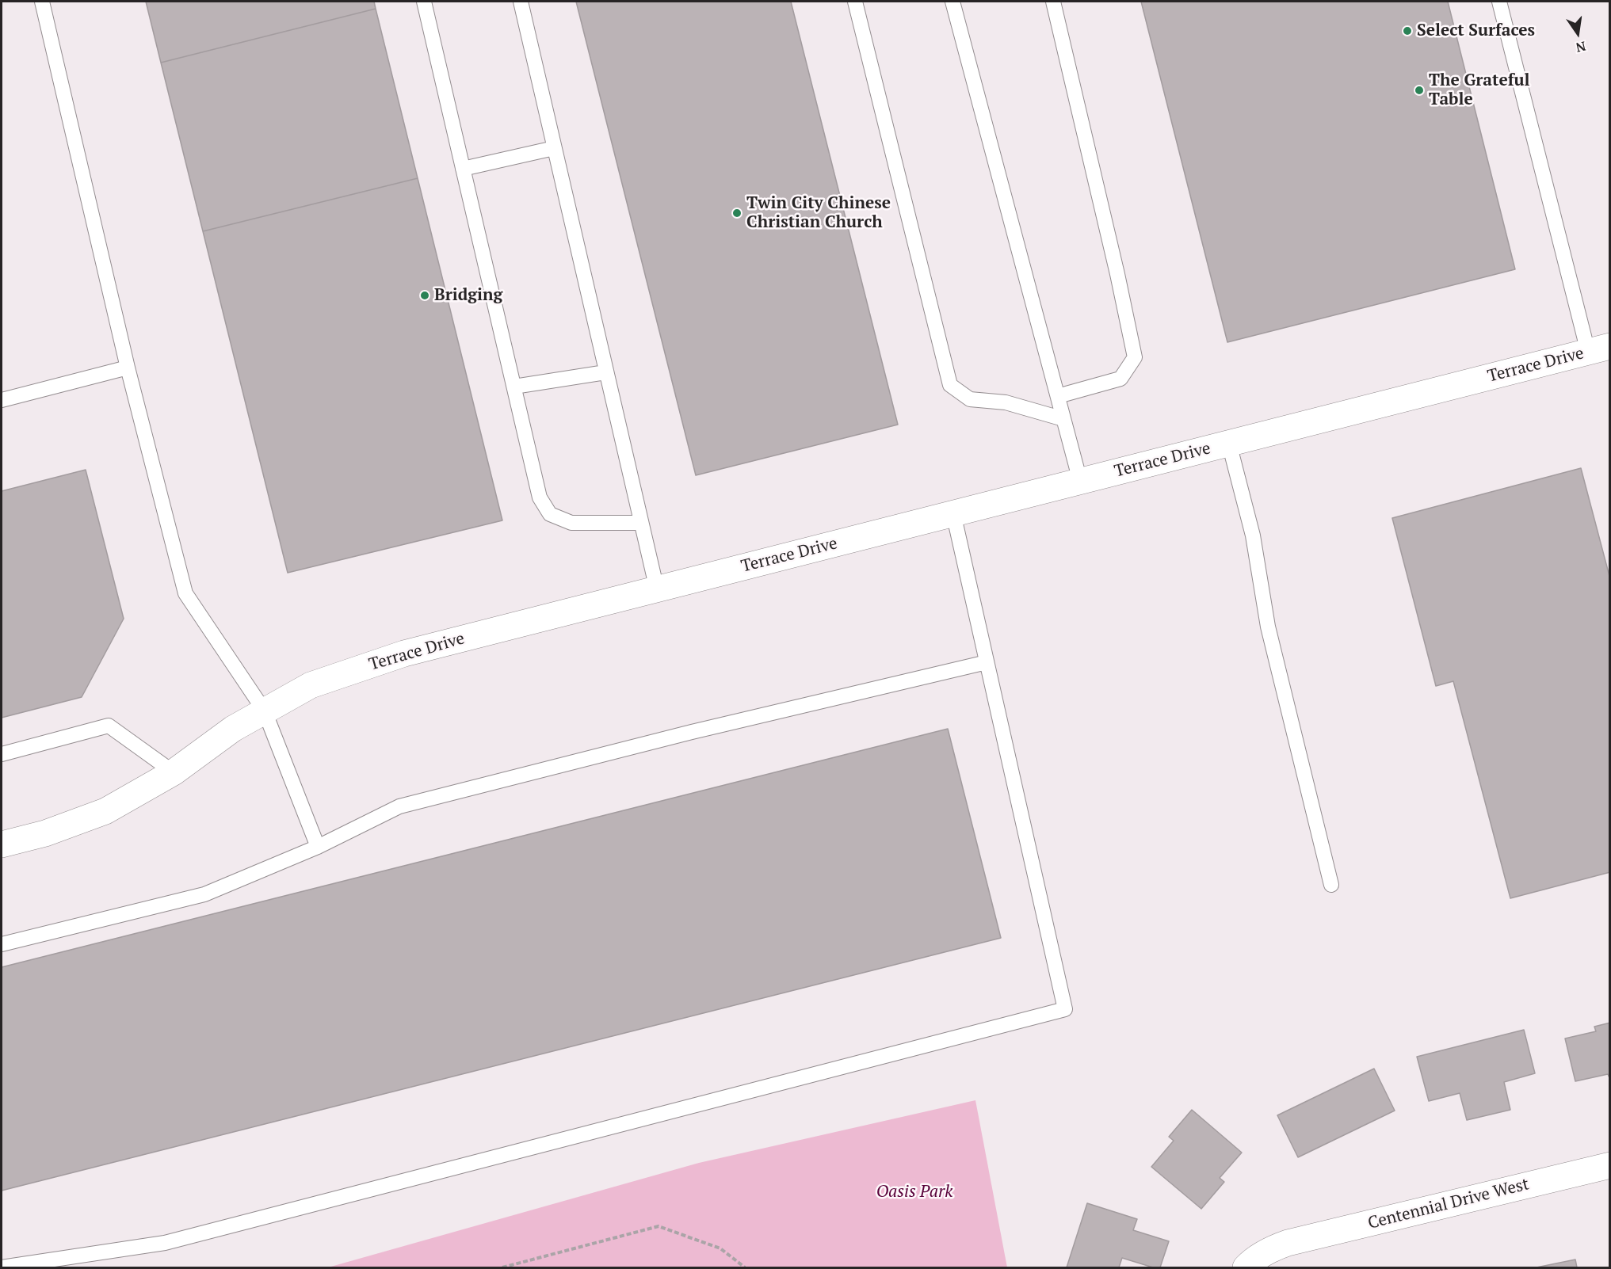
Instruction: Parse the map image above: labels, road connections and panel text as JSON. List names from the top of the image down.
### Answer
{
  "streets": {
    "street": ["Terrace Drive", "Centennial Drive West"]
  },
  "parks": ["Oasis Park"],
  "places": [
    "Select Surfaces",
    "The Grateful Table",
    "Twin City Chinese Christian Church",
    "Bridging"
  ],
  "north": "bottom"
}
